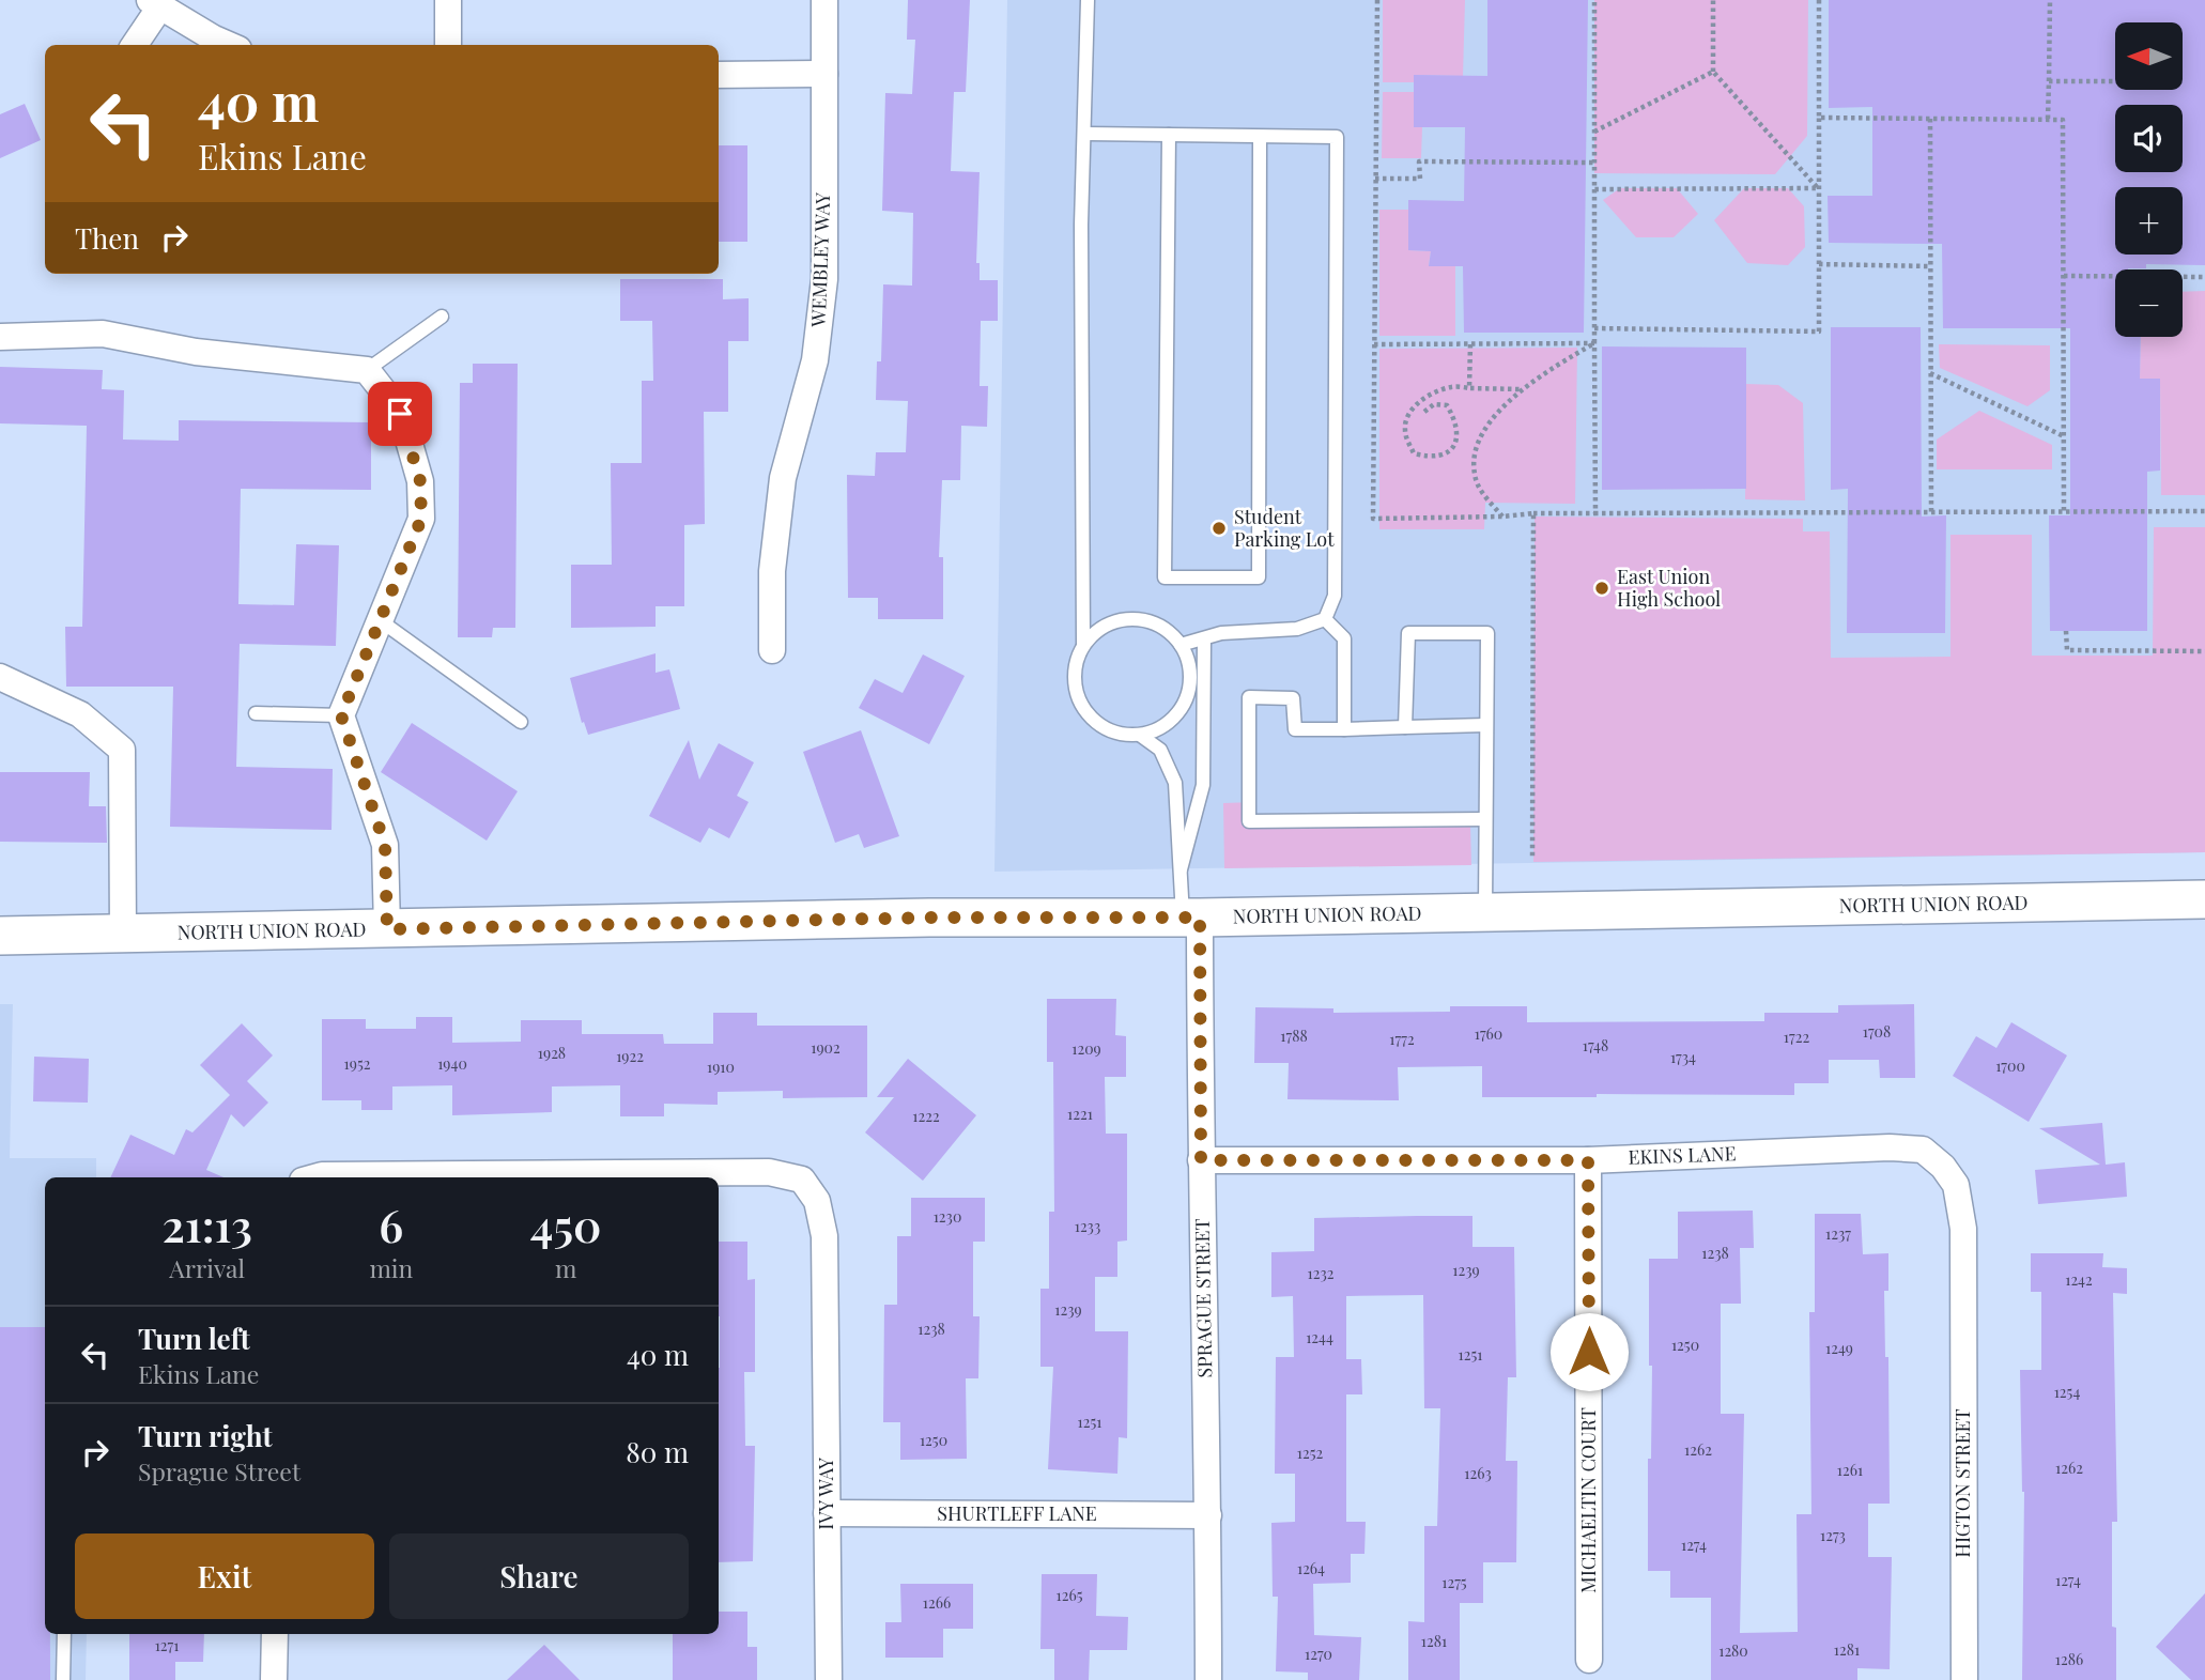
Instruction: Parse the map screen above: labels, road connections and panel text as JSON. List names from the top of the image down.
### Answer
{
  "streets": {
    "street": [
      "WEMBLEY WAY",
      "NORTH UNION ROAD",
      "EKINS LANE",
      "SPRAGUE STREET",
      "HIGTON STREET",
      "IVY WAY",
      "MICHAELTIN COURT",
      "SHURTLEFF LANE"
    ]
  },
  "crossings": [
    ["NORTH UNION ROAD", "SPRAGUE STREET"],
    ["EKINS LANE", "SPRAGUE STREET"],
    ["EKINS LANE", "HIGTON STREET"],
    ["EKINS LANE", "MICHAELTIN COURT"],
    ["SPRAGUE STREET", "SHURTLEFF LANE"],
    ["IVY WAY", "SHURTLEFF LANE"]
  ],
  "places": ["Student Parking Lot", "East Union High School"],
  "house_numbers": [
    "1708",
    "1760",
    "1788",
    "1722",
    "1772",
    "1748",
    "1902",
    "1209",
    "1928",
    "1922",
    "1734",
    "1952",
    "1940",
    "1700",
    "1910",
    "1221",
    "1222",
    "1230",
    "1233",
    "1237",
    "1238",
    "1239",
    "1232",
    "1242",
    "1239",
    "1238",
    "1244",
    "1250",
    "1249",
    "1251",
    "1254",
    "1251",
    "1250",
    "1262",
    "1252",
    "1262",
    "1261",
    "1263",
    "1273",
    "1274",
    "1264",
    "1274",
    "1275",
    "1265",
    "1266",
    "1281",
    "1271",
    "1281",
    "1280",
    "1270",
    "1286"
  ],
  "north": "left",
  "page": {
    "map_buttons": ["+", "−"],
    "turn": ["40 m", "Ekins Lane"],
    "then": "Then",
    "eta": [
      "21:13",
      "Arrival",
      "6",
      "min",
      "450",
      "m"
    ],
    "list": [
      {
        "name": "Turn left",
        "note": "Ekins Lane",
        "value": "40 m"
      },
      {
        "name": "Turn right",
        "note": "Sprague Street",
        "value": "80 m"
      }
    ],
    "buttons": ["Exit", "Share"]
  }
}
